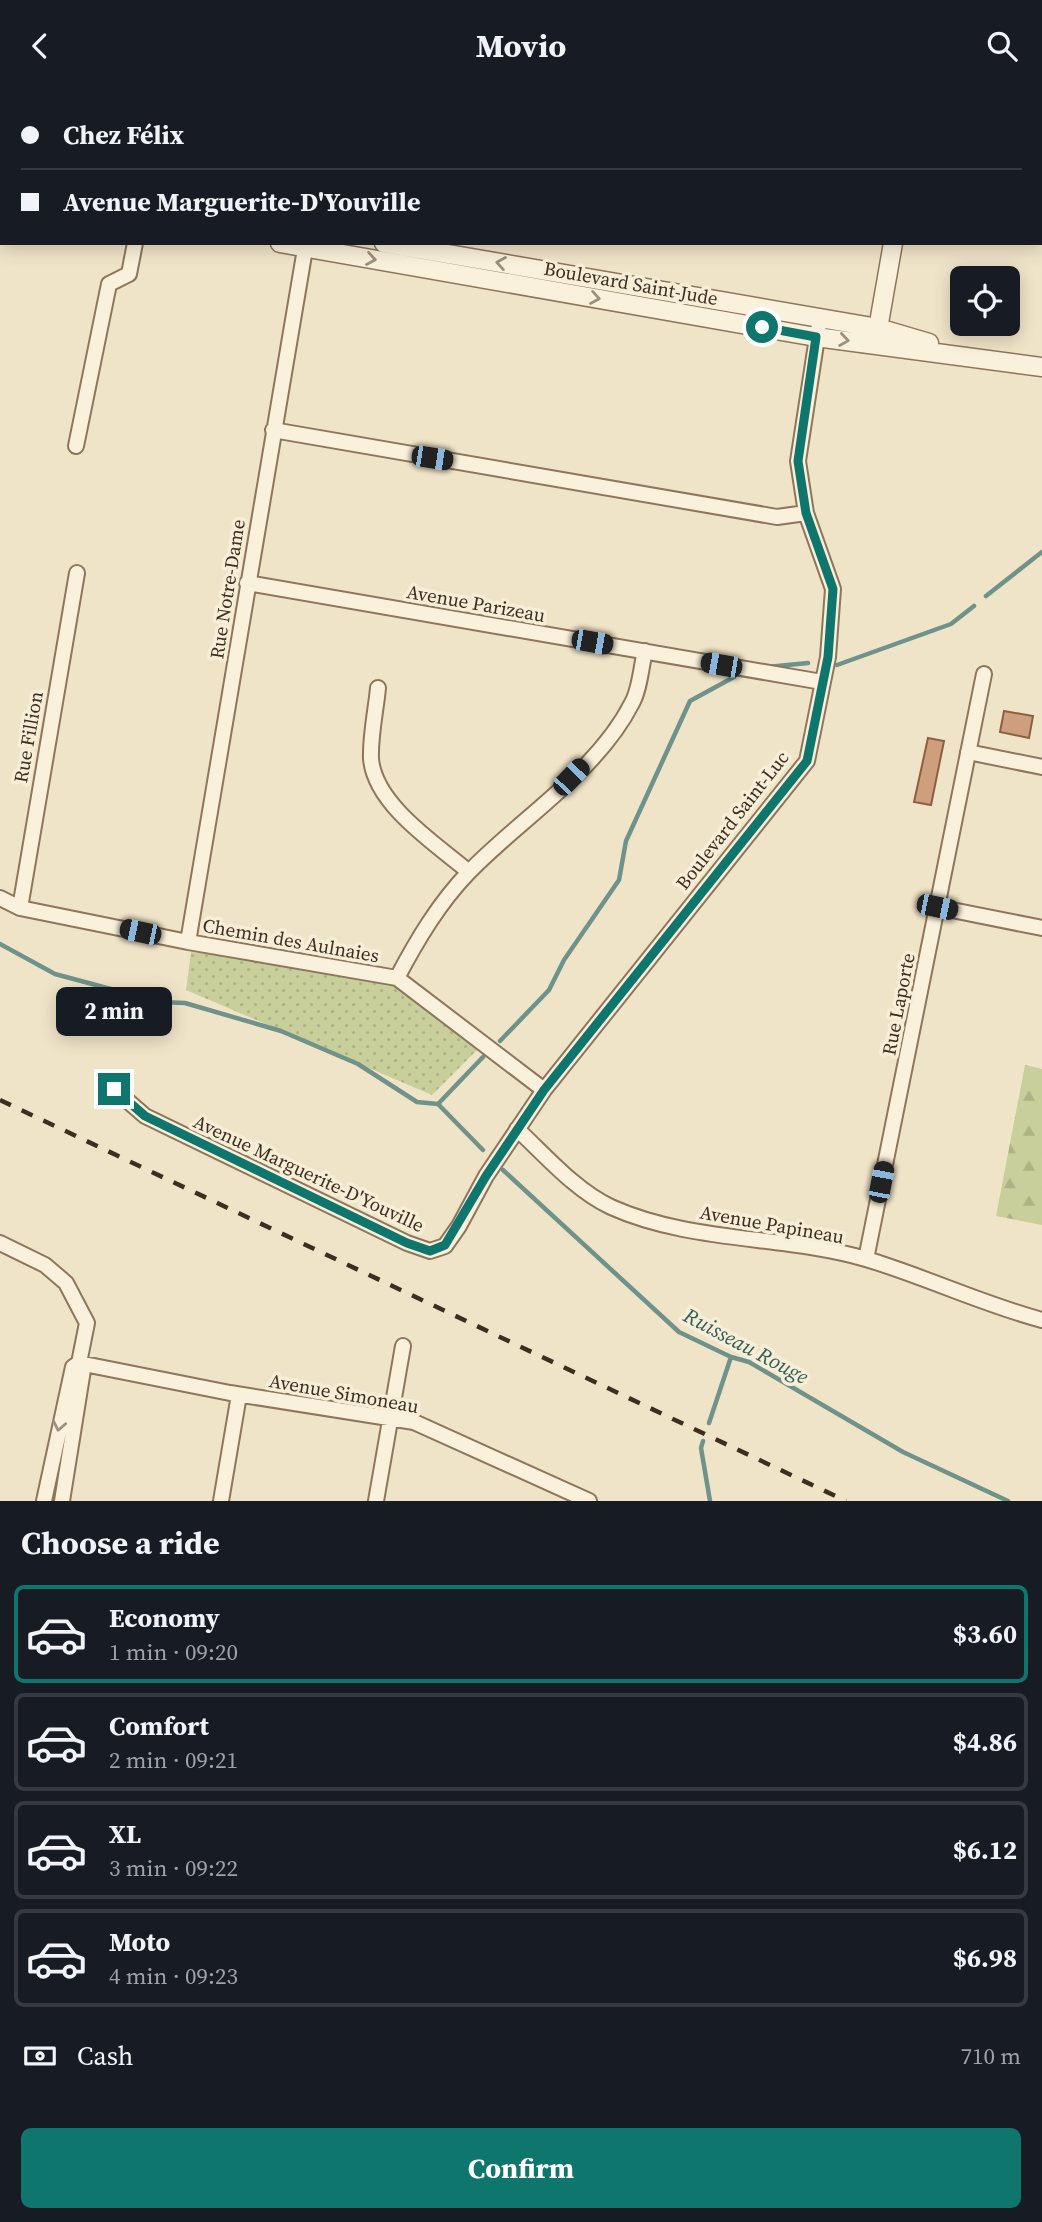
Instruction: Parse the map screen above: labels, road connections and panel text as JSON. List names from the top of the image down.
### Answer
{
  "streets": {
    "street": [
      "Boulevard Saint-Jude",
      "Rue Notre-Dame",
      "Avenue Parizeau",
      "Rue Fillion",
      "Boulevard Saint-Luc",
      "Chemin des Aulnaies",
      "Rue Laporte",
      "Avenue Marguerite-D'Youville",
      "Avenue Papineau",
      "Avenue Simoneau"
    ]
  },
  "crossings": [
    ["Boulevard Saint-Jude", "Rue Notre-Dame"],
    ["Boulevard Saint-Jude", "Boulevard Saint-Luc"],
    ["Rue Notre-Dame", "Avenue Parizeau"],
    ["Rue Notre-Dame", "Chemin des Aulnaies"],
    ["Avenue Parizeau", "Boulevard Saint-Luc"],
    ["Rue Fillion", "Chemin des Aulnaies"],
    ["Boulevard Saint-Luc", "Chemin des Aulnaies"],
    ["Boulevard Saint-Luc", "Avenue Marguerite-D'Youville"],
    ["Boulevard Saint-Luc", "Avenue Papineau"],
    ["Rue Laporte", "Avenue Papineau"],
    ["Avenue Marguerite-D'Youville", "Avenue Papineau"]
  ],
  "water": ["Ruisseau Rouge"],
  "page": {
    "header": "Movio",
    "banner": ["Chez Félix", "Avenue Marguerite-D'Youville"],
    "bubble": "2 min",
    "heading": "Choose a ride",
    "list": [
      {
        "name": "Economy",
        "note": "1 min · 09:20",
        "value": "$3.60"
      },
      {
        "name": "Comfort",
        "note": "2 min · 09:21",
        "value": "$4.86"
      },
      {
        "name": "XL",
        "note": "3 min · 09:22",
        "value": "$6.12"
      },
      {
        "name": "Moto",
        "note": "4 min · 09:23",
        "value": "$6.98"
      }
    ],
    "pay": ["Cash", "710 m"],
    "buttons": "Confirm"
  }
}
